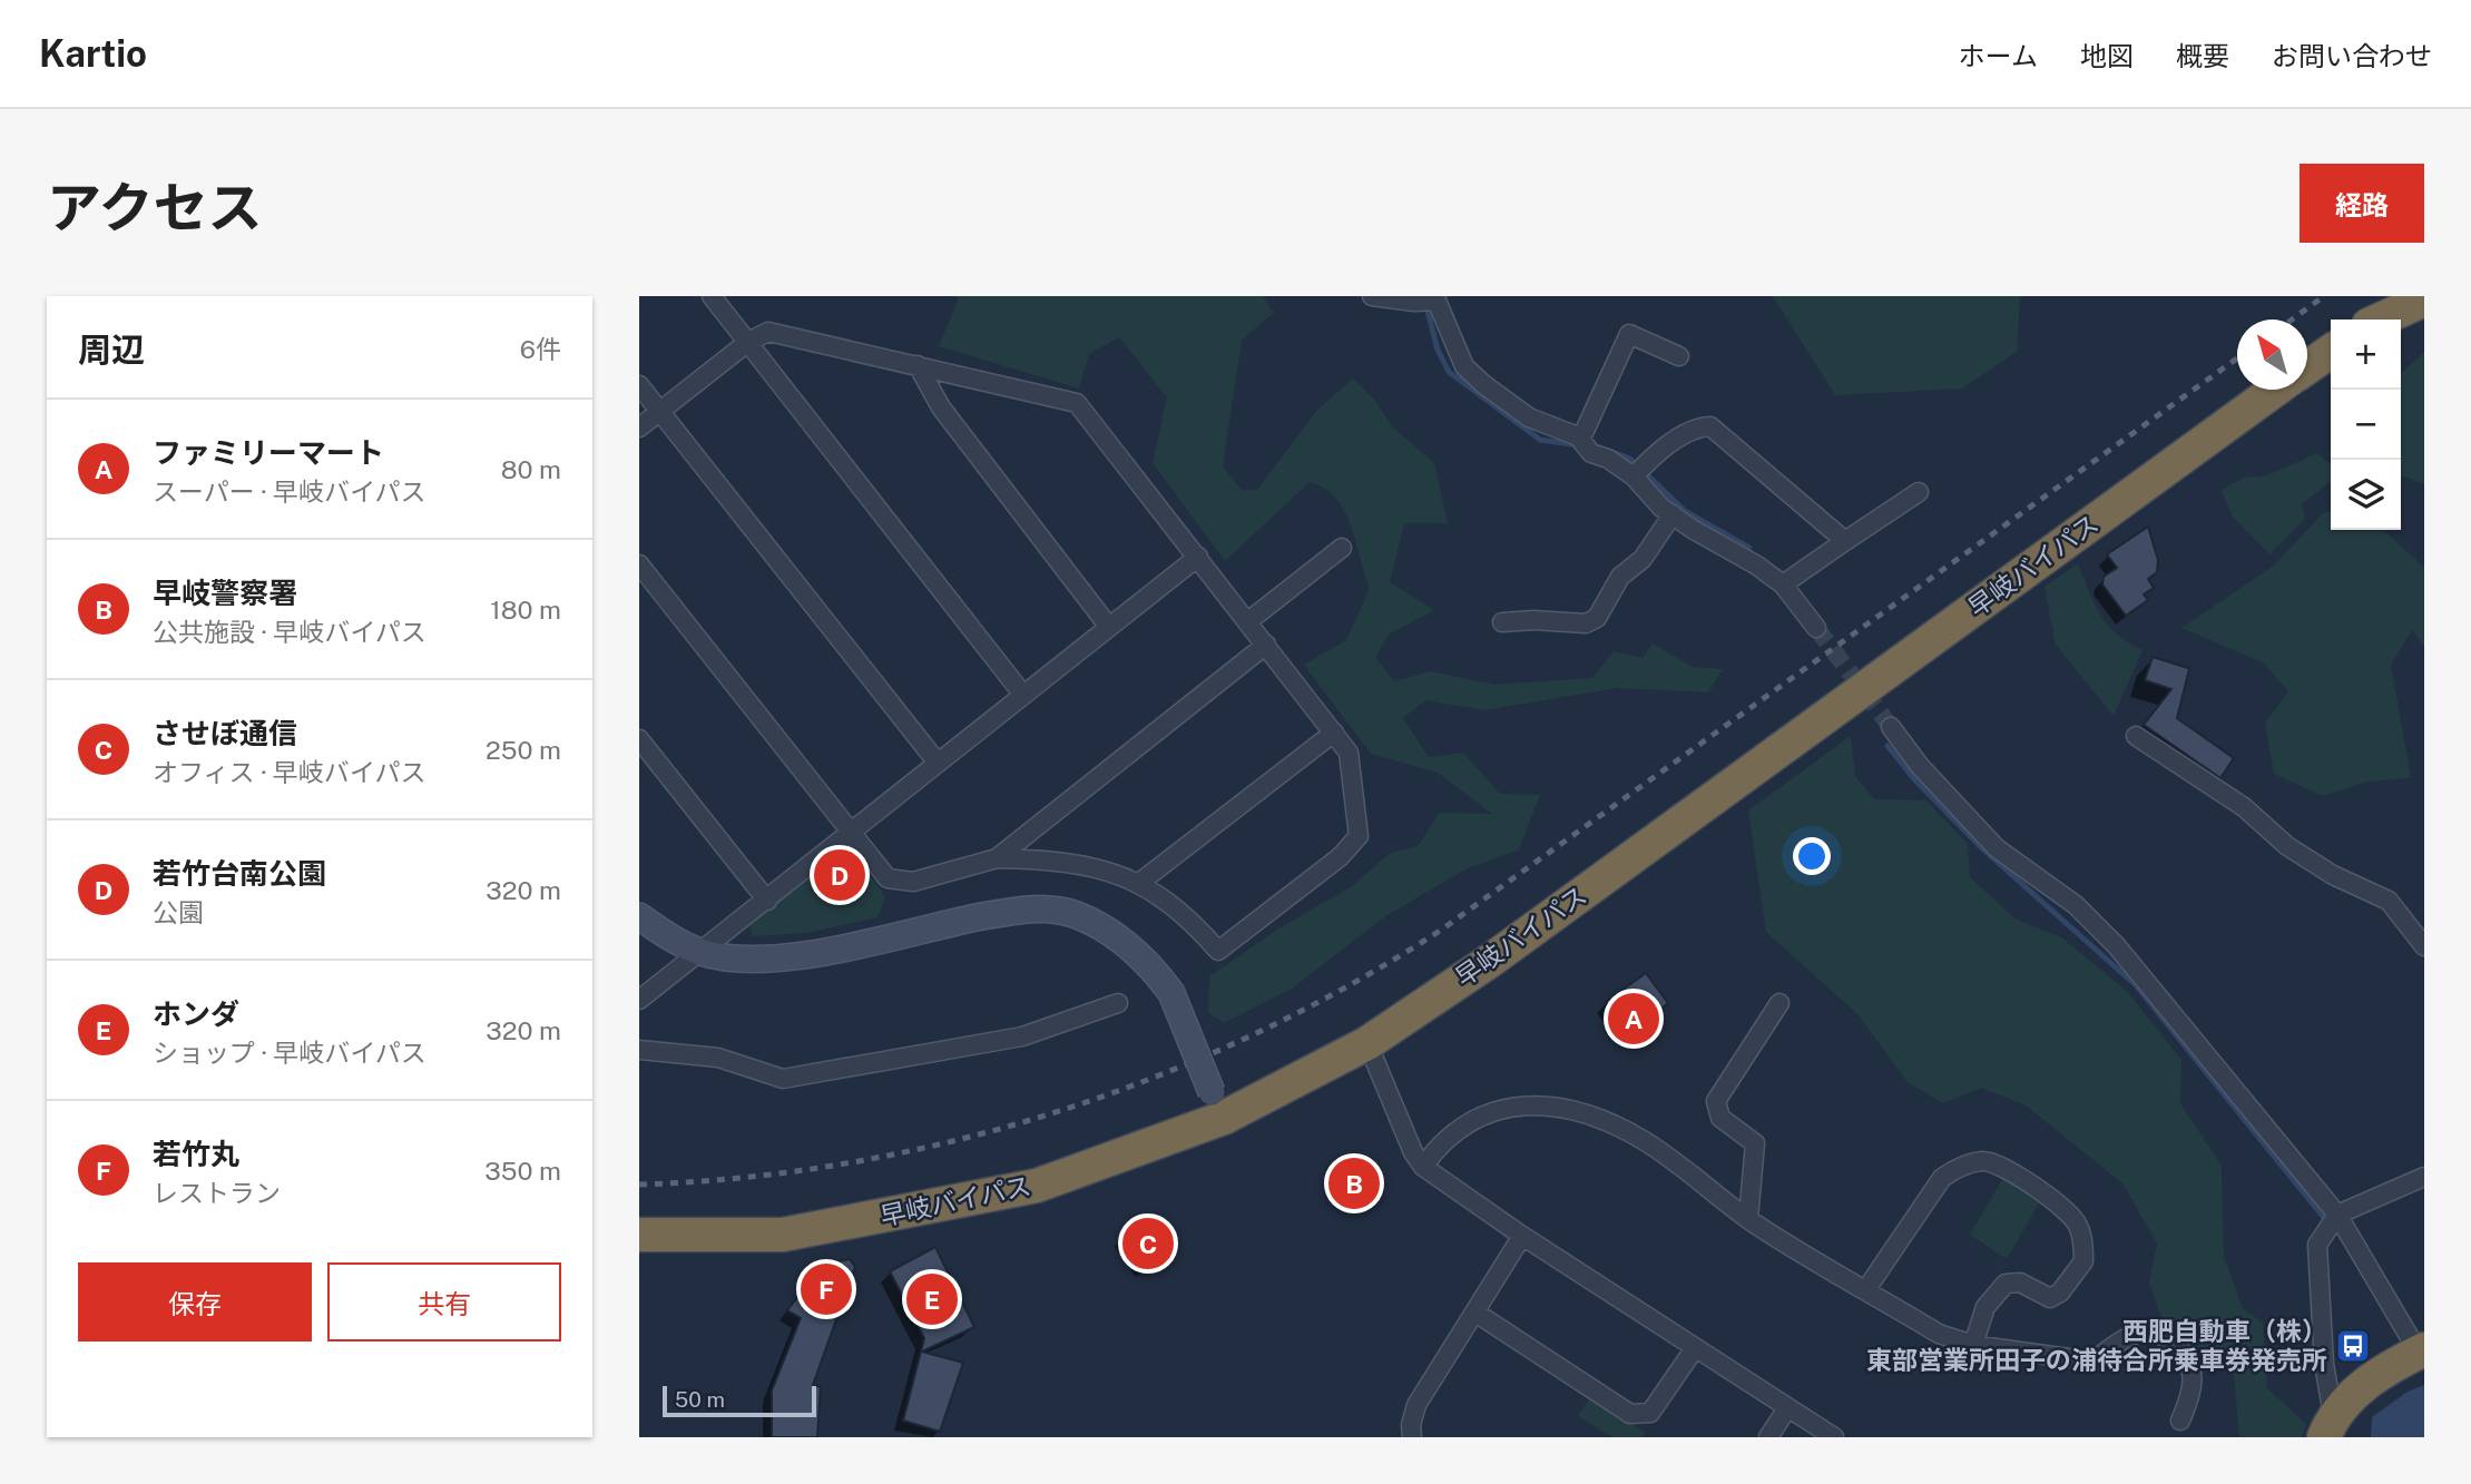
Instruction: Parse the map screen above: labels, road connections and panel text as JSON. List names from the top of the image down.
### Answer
{
  "streets": {
    "highway": ["早岐バイパス"]
  },
  "places": {
    "bus stop": ["西肥自動車（株） 東部営業所田子の浦待合所乗車券発売所"]
  },
  "scale_bar": "50 m",
  "north": "top left",
  "page": {
    "header": "Kartio",
    "nav": [
      "ホーム",
      "地図",
      "概要",
      "お問い合わせ"
    ],
    "title": "アクセス",
    "buttons": [
      "経路",
      ["保存", "共有"]
    ],
    "heading": ["周辺", "6件"],
    "map_buttons": ["+", "−"],
    "list": [
      {
        "mark": "A",
        "name": "ファミリーマート",
        "note": "スーパー · 早岐バイパス",
        "value": "80 m"
      },
      {
        "mark": "B",
        "name": "早岐警察署",
        "note": "公共施設 · 早岐バイパス",
        "value": "180 m"
      },
      {
        "mark": "C",
        "name": "させぼ通信",
        "note": "オフィス · 早岐バイパス",
        "value": "250 m"
      },
      {
        "mark": "D",
        "name": "若竹台南公園",
        "note": "公園",
        "value": "320 m"
      },
      {
        "mark": "E",
        "name": "ホンダ",
        "note": "ショップ · 早岐バイパス",
        "value": "320 m"
      },
      {
        "mark": "F",
        "name": "若竹丸",
        "note": "レストラン",
        "value": "350 m"
      }
    ],
    "pins": [
      "D",
      "A",
      "B",
      "C",
      "F",
      "E"
    ],
    "scale": "50 m"
  }
}
